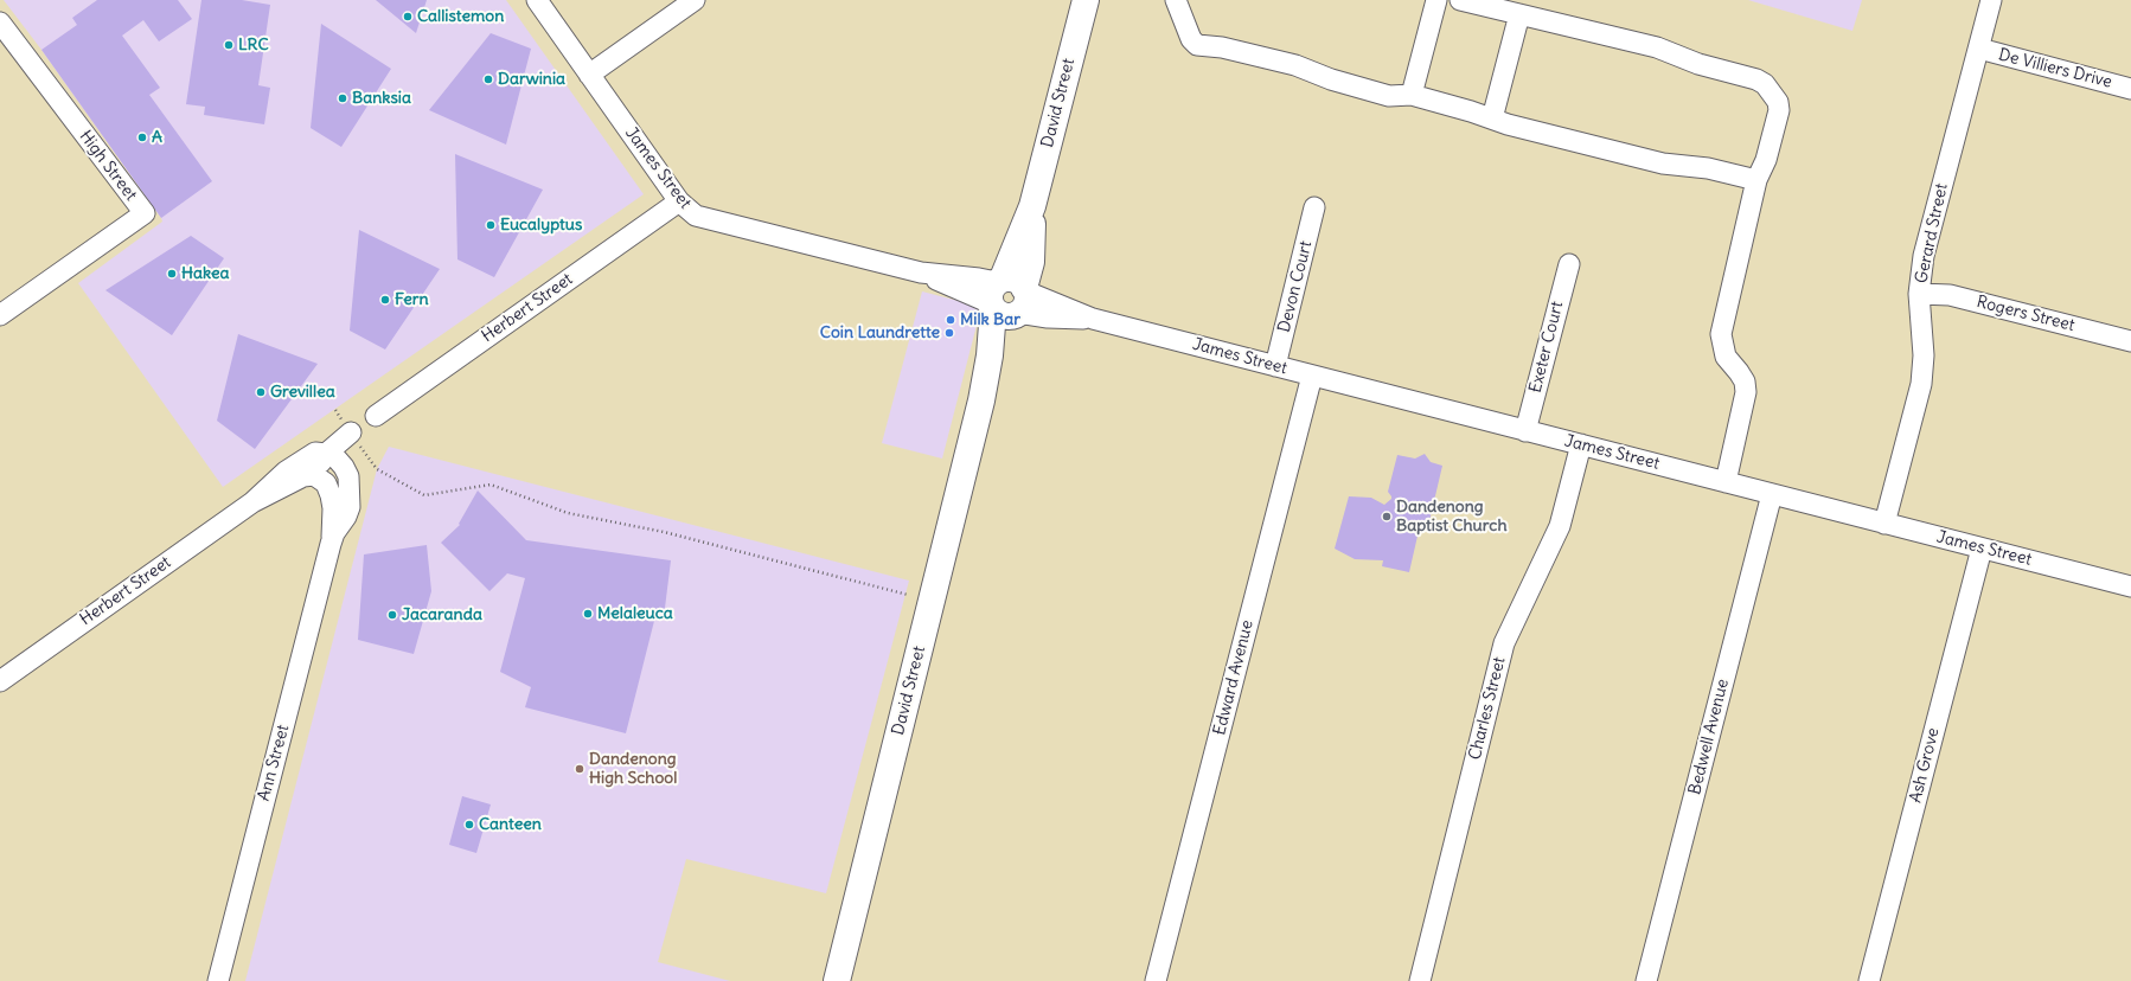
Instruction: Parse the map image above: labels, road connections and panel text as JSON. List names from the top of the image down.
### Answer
{
  "streets": {
    "main road": ["David Street"],
    "street": [
      "De Villiers Drive",
      "High Street",
      "James Street",
      "Gerard Street",
      "Devon Court",
      "Herbert Street",
      "Rogers Street",
      "Exeter Court",
      "Edward Avenue",
      "Charles Street",
      "Bedwell Avenue",
      "Ann Street",
      "Ash Grove"
    ]
  },
  "crossings": [
    ["De Villiers Drive", "Gerard Street"],
    ["David Street", "James Street"],
    ["James Street", "Gerard Street"],
    ["James Street", "Devon Court"],
    ["James Street", "Herbert Street"],
    ["James Street", "Exeter Court"],
    ["James Street", "Edward Avenue"],
    ["James Street", "Charles Street"],
    ["James Street", "Bedwell Avenue"],
    ["James Street", "Ash Grove"],
    ["Gerard Street", "Rogers Street"],
    ["Herbert Street", "Ann Street"]
  ],
  "places": [
    "Callistemon",
    "LRC",
    "Darwinia",
    "Banksia",
    "A",
    "Eucalyptus",
    "Hakea",
    "Fern",
    "Milk Bar",
    "Coin Laundrette",
    "Grevillea",
    "Dandenong Baptist Church",
    "Melaleuca",
    "Jacaranda",
    "Dandenong High School",
    "Canteen"
  ]
}
